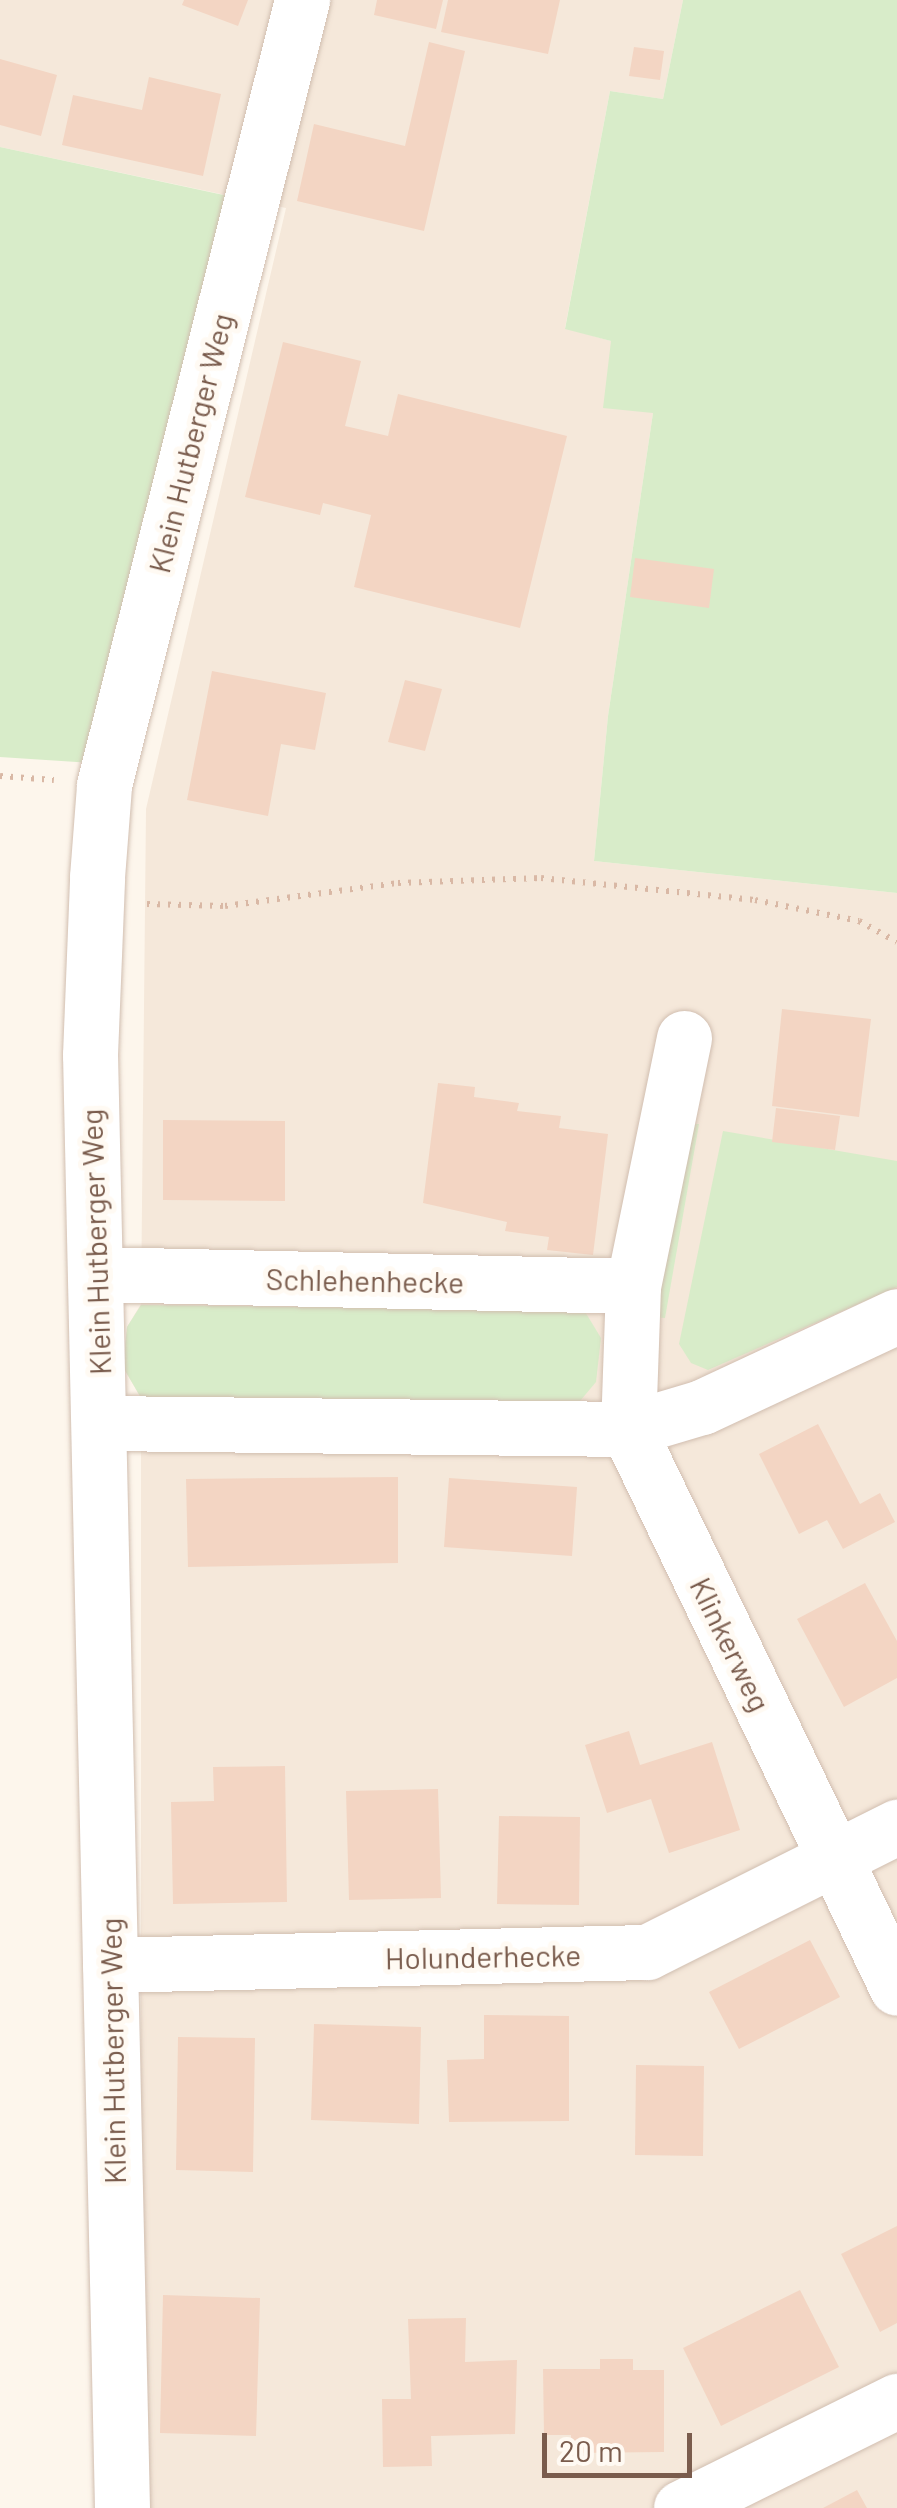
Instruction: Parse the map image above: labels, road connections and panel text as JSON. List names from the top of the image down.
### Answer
{
  "streets": {
    "street": [
      "Klein Hutberger Weg",
      "Schlehenhecke",
      "Klinkerweg",
      "Holunderhecke"
    ]
  },
  "crossings": [
    ["Klein Hutberger Weg", "Schlehenhecke"],
    ["Klein Hutberger Weg", "Holunderhecke"],
    ["Schlehenhecke", "Klinkerweg"],
    ["Klinkerweg", "Holunderhecke"]
  ],
  "scale_bar": "20 m"
}
